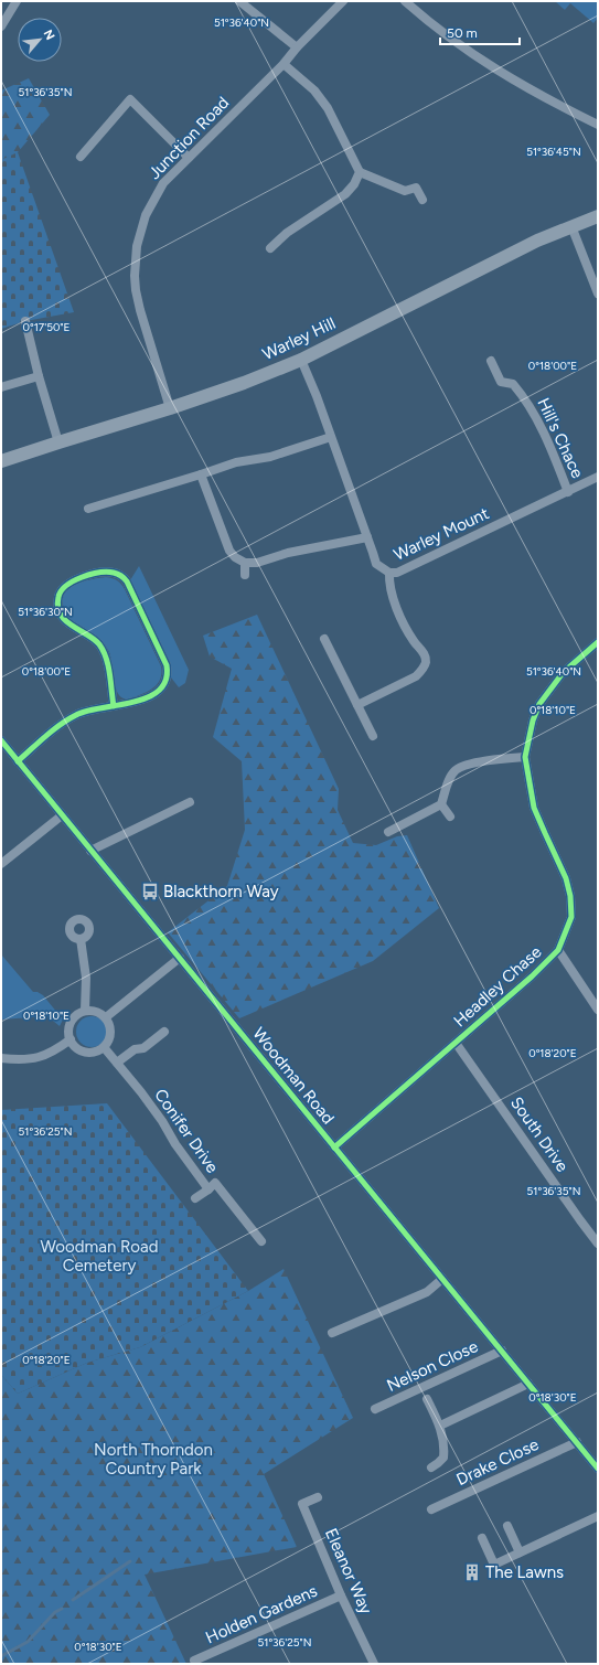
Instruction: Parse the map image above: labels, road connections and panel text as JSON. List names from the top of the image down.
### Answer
{
  "streets": {
    "main road": ["Warley Hill"],
    "street": [
      "Junction Road",
      "Hill's Chace",
      "Warley Mount",
      "Headley Chase",
      "Woodman Road",
      "Conifer Drive",
      "South Drive",
      "Nelson Close",
      "Drake Close",
      "Eleanor Way",
      "Holden Gardens"
    ]
  },
  "crossings": [
    ["Junction Road", "Warley Hill"],
    ["Warley Hill", "Warley Mount"],
    ["Hill's Chace", "Warley Mount"],
    ["Headley Chase", "Woodman Road"],
    ["Headley Chase", "South Drive"],
    ["Woodman Road", "Nelson Close"],
    ["Woodman Road", "Drake Close"],
    ["Eleanor Way", "Holden Gardens"]
  ],
  "parks": ["Woodman Road Cemetery", "North Thorndon Country Park"],
  "places": {
    "bus stop": ["Blackthorn Way"],
    "building": ["The Lawns"]
  },
  "scale_bar": "50 m",
  "north": "top right",
  "coordinates": [
    "51°36'40\"N",
    "51°36'35\"N",
    "51°36'45\"N",
    "0°17'50\"E",
    "0°18'00\"E",
    "51°36'30\"N",
    "0°18'10\"E",
    "0°18'20\"E",
    "51°36'25\"N",
    "0°18'30\"E"
  ]
}
